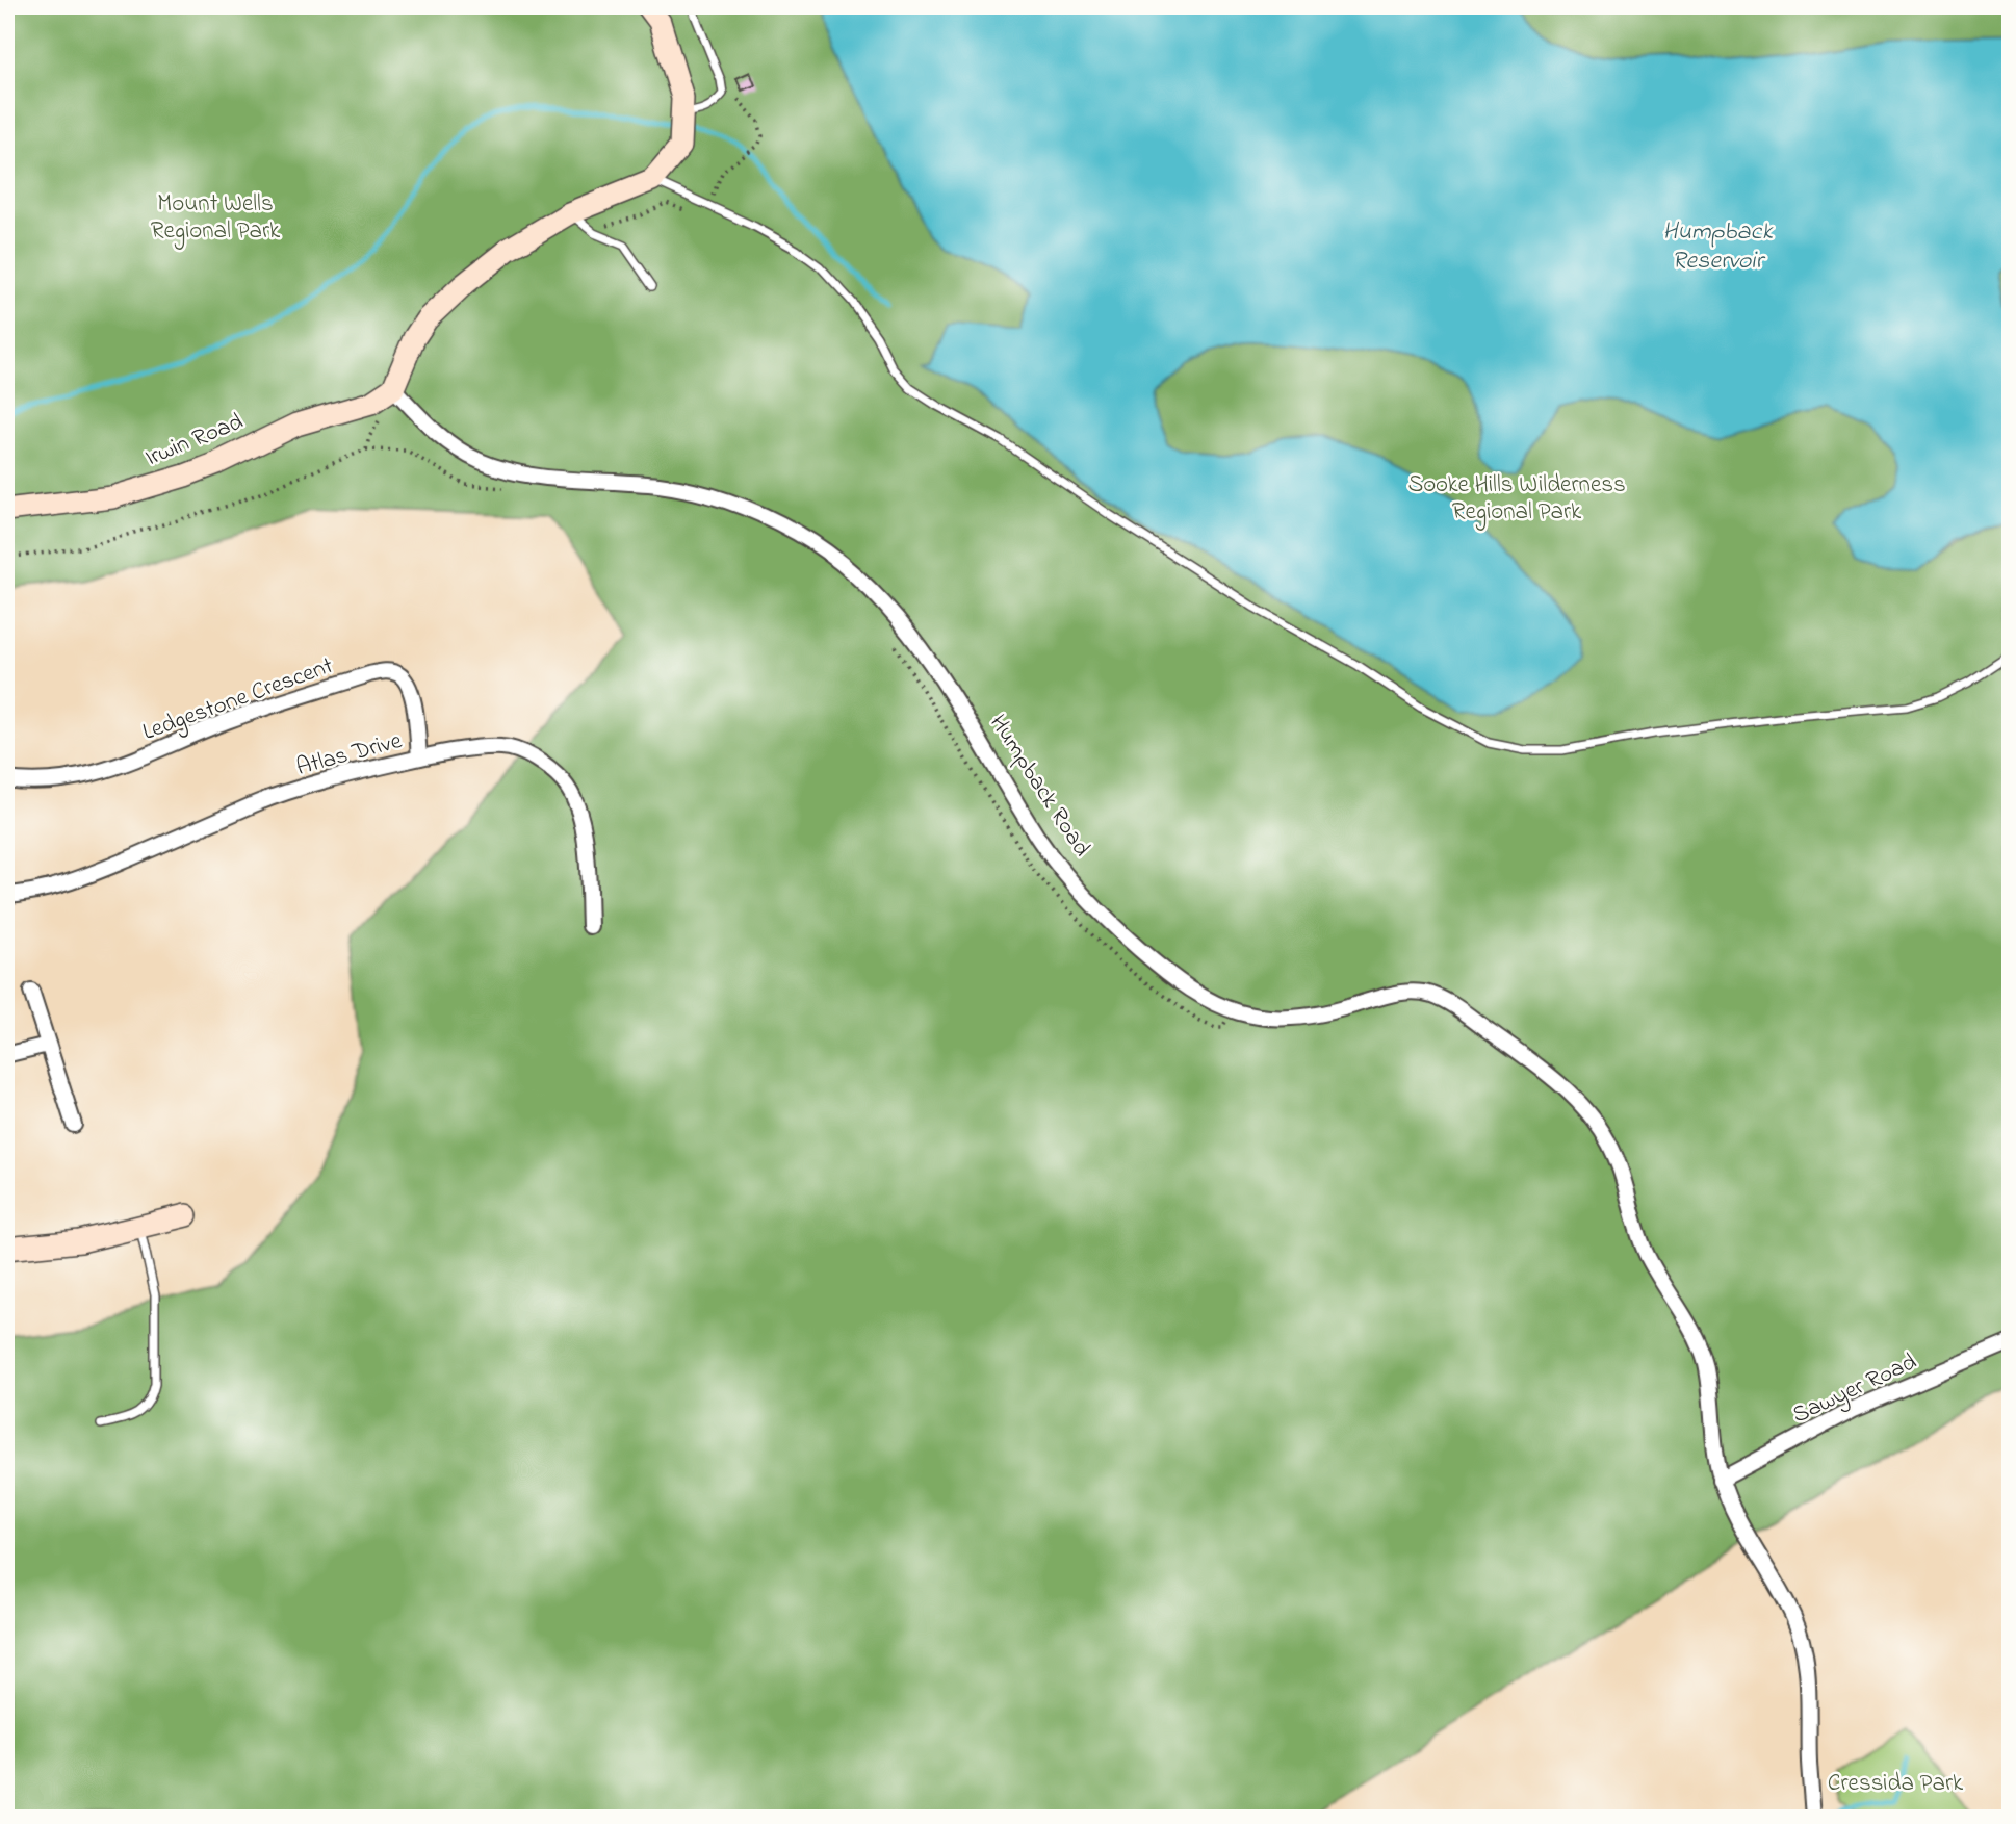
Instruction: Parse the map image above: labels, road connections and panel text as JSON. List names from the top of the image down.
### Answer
{
  "streets": {
    "street": [
      "Irwin Road",
      "Ledgestone Crescent",
      "Atlas Drive",
      "Humpback Road",
      "Sawyer Road"
    ]
  },
  "crossings": [
    ["Irwin Road", "Humpback Road"],
    ["Ledgestone Crescent", "Atlas Drive"],
    ["Humpback Road", "Sawyer Road"]
  ],
  "water": ["Humpback Reservoir"],
  "parks": ["Mount Wells Regional Park", "Sooke Hills Wilderness Regional Park", "Cressida Park"]
}
